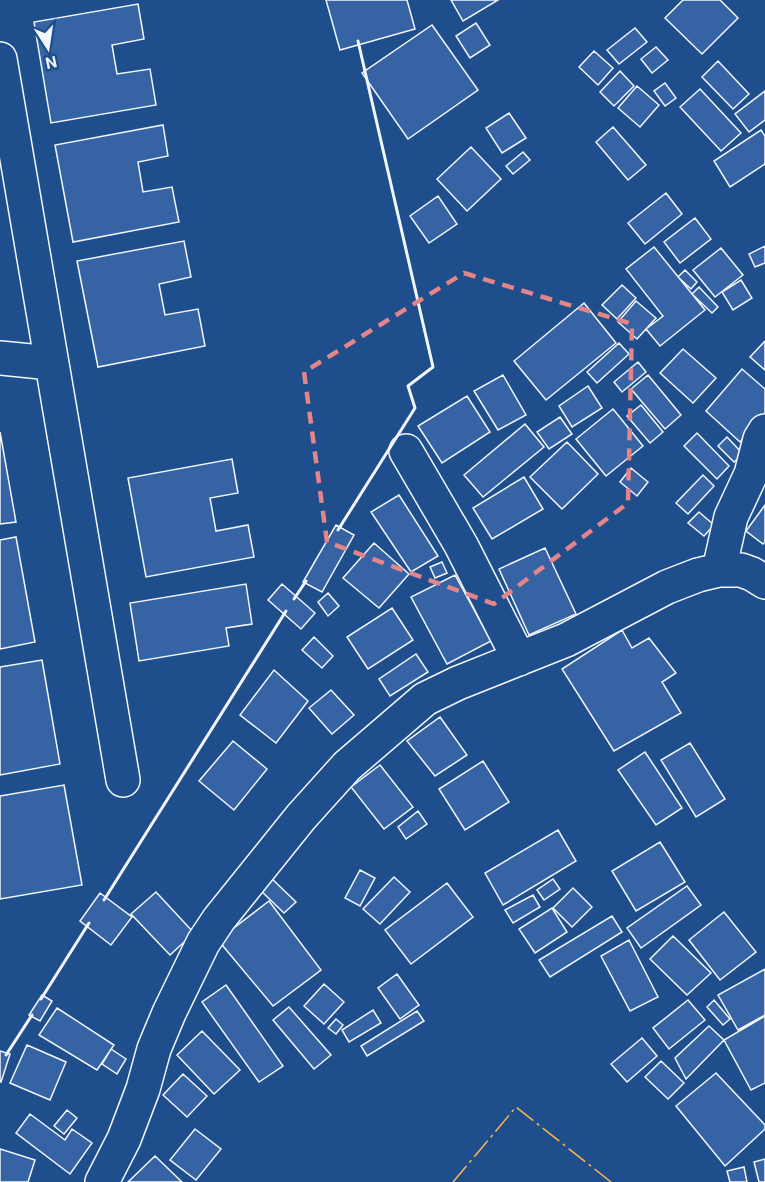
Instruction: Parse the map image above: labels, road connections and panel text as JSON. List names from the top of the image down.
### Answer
{
  "north": "bottom"
}
